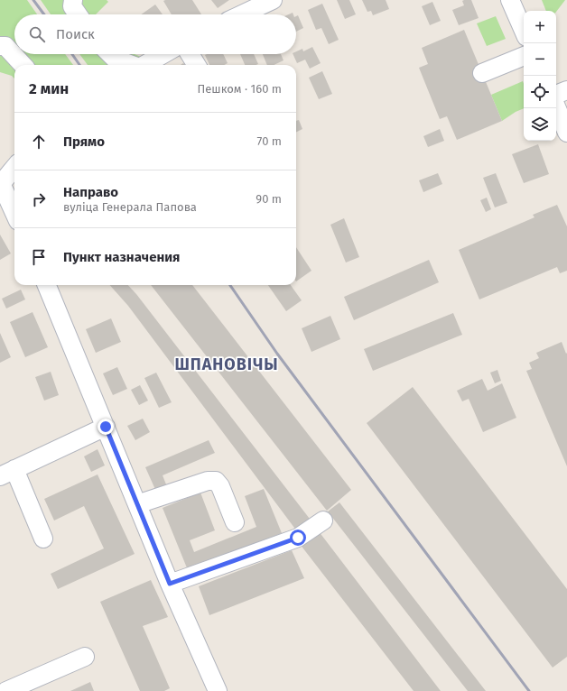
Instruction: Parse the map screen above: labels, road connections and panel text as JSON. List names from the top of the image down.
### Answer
{
  "districts": ["ШПАНОВІЧЫ"],
  "page": {
    "map_buttons": ["+", "−"],
    "search": "Поиск",
    "heading": ["2 мин", "Пешком · 160 m"],
    "list": [
      ["Прямо", "70 m"],
      ["Направо", "вуліца Генерала Папова", "90 m"],
      "Пункт назначения"
    ]
  }
}
